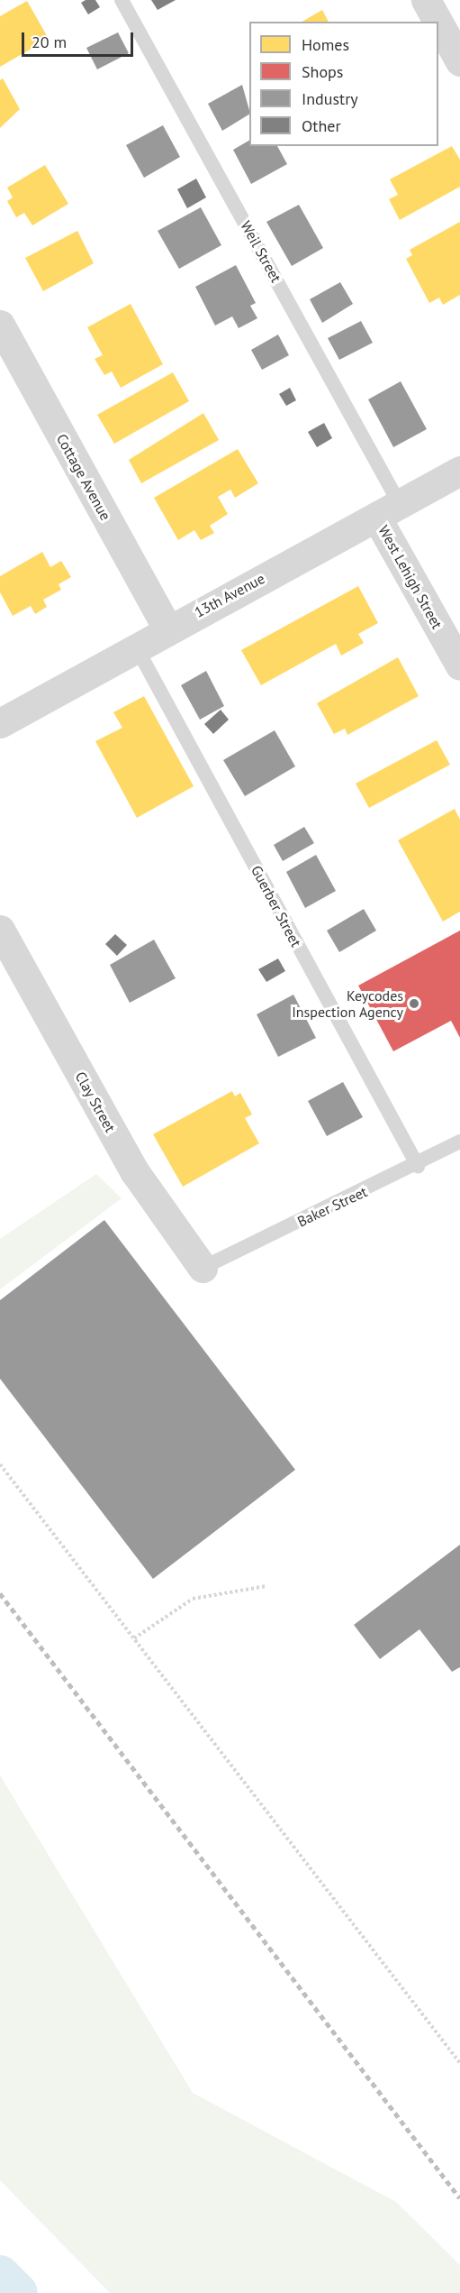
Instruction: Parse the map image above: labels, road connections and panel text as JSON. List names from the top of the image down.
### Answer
{
  "streets": {
    "street": [
      "Cottage Avenue",
      "West Lehigh Street",
      "13th Avenue",
      "Clay Street"
    ],
    "lane": ["Weil Street", "Guerber Street", "Baker Street"]
  },
  "crossings": [
    ["Weil Street", "West Lehigh Street"],
    ["Weil Street", "13th Avenue"],
    ["Cottage Avenue", "13th Avenue"],
    ["West Lehigh Street", "13th Avenue"],
    ["13th Avenue", "Guerber Street"],
    ["Guerber Street", "Baker Street"],
    ["Clay Street", "Baker Street"]
  ],
  "places": ["Keycodes Inspection Agency"],
  "legend": [
    "Homes",
    "Shops",
    "Industry",
    "Other"
  ],
  "scale_bar": "20 m"
}
